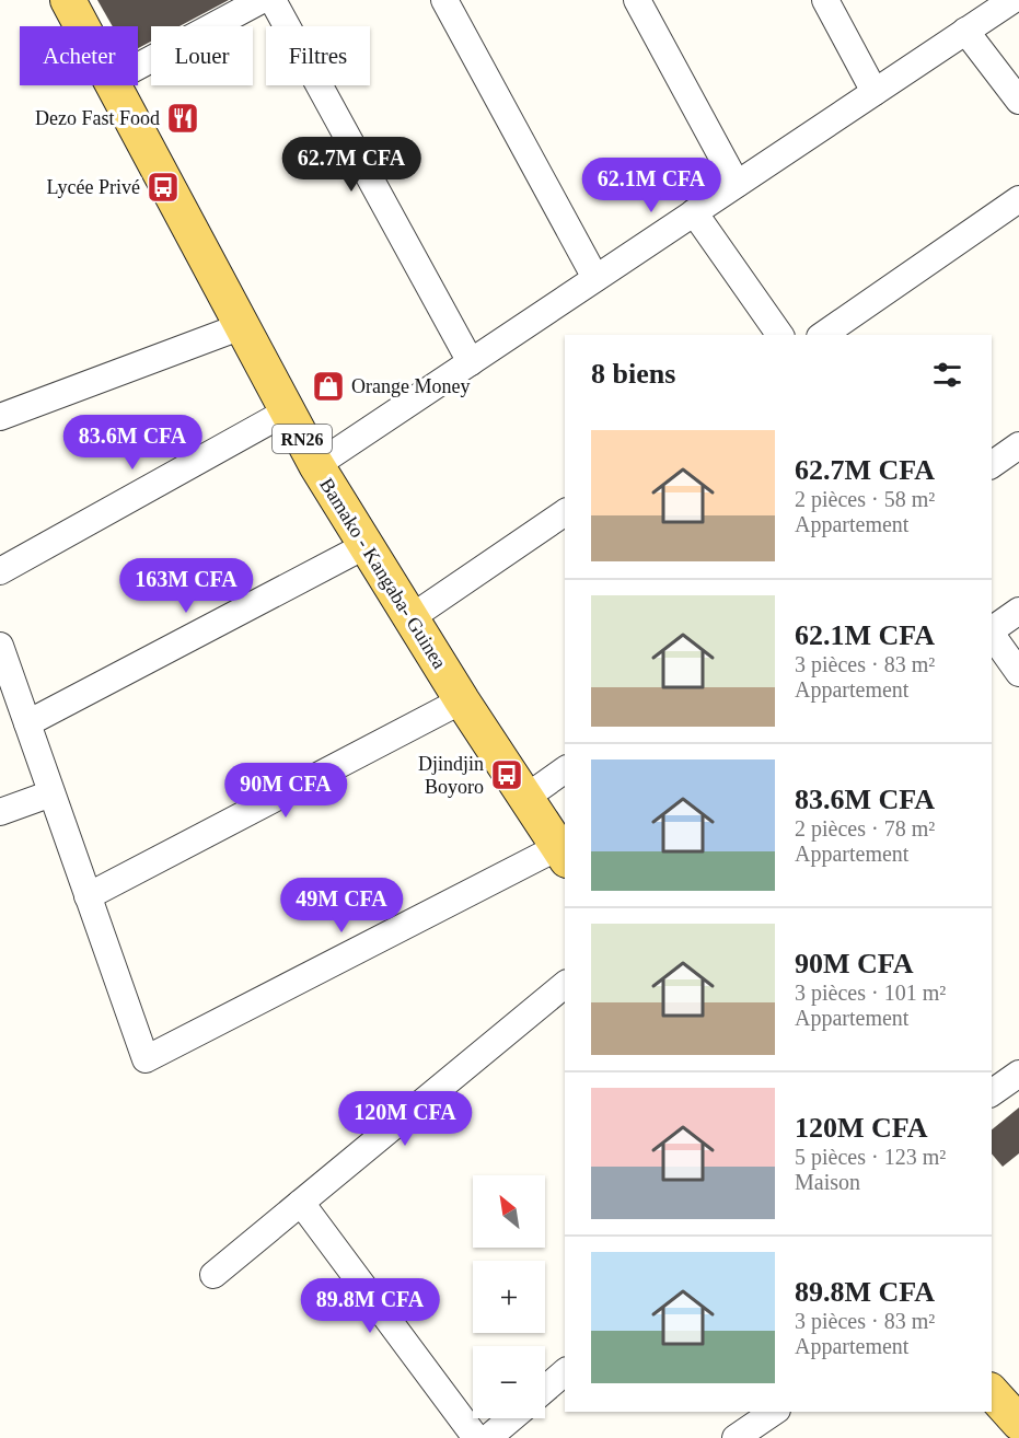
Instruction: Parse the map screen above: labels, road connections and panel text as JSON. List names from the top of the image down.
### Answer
{
  "streets": {
    "main road": ["RN26", "Bamako - Kangaba- Guinea"]
  },
  "places": {
    "restaurant": ["Dezo Fast Food"],
    "bus stop": ["Lycée Privé", "Djindjin Boyoro"],
    "shop": ["Orange Money"]
  },
  "north": "top left",
  "page": {
    "chip": ["Acheter", "Louer", "Filtres"],
    "price": [
      "62.7M CFA",
      "62.1M CFA",
      "83.6M CFA",
      "163M CFA",
      "90M CFA",
      "49M CFA",
      "120M CFA",
      "89.8M CFA"
    ],
    "heading": "8 biens",
    "list": [
      {
        "name": "62.7M CFA",
        "note": "2 pièces · 58 m² · Appartement"
      },
      {
        "name": "62.1M CFA",
        "note": "3 pièces · 83 m² · Appartement"
      },
      {
        "name": "83.6M CFA",
        "note": "2 pièces · 78 m² · Appartement"
      },
      {
        "name": "90M CFA",
        "note": "3 pièces · 101 m² · Appartement"
      },
      {
        "name": "120M CFA",
        "note": "5 pièces · 123 m² · Maison"
      },
      {
        "name": "89.8M CFA",
        "note": "3 pièces · 83 m² · Appartement"
      }
    ],
    "map_buttons": ["+", "−"]
  }
}
